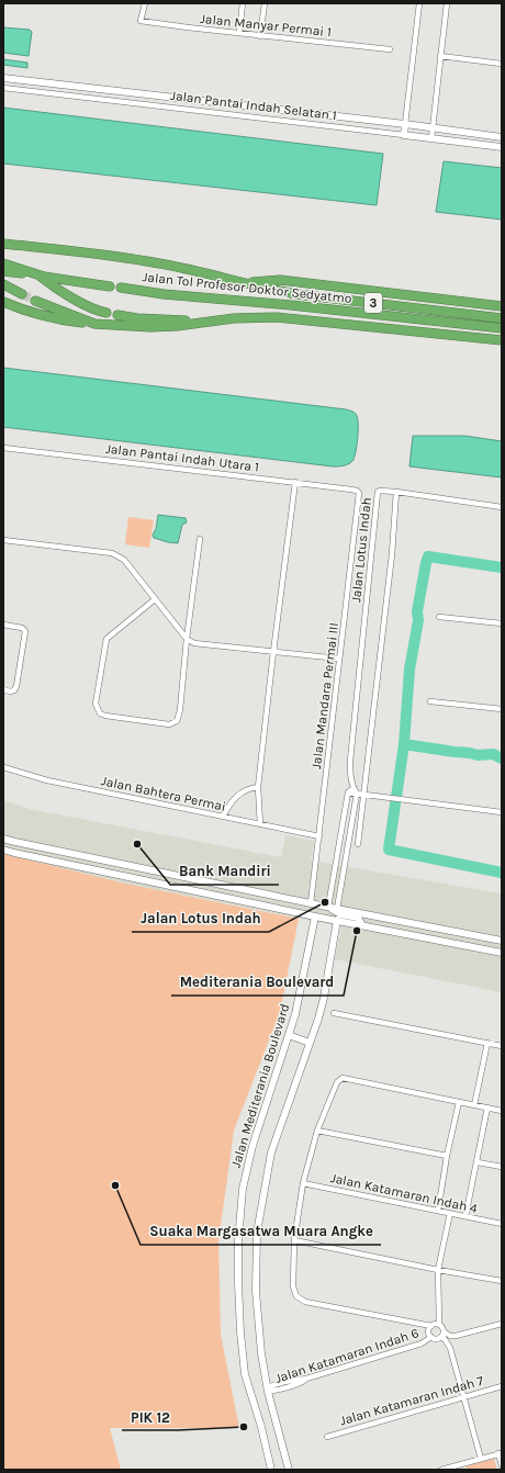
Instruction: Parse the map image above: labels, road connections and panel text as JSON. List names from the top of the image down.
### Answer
{
  "streets": {
    "highway": ["Jalan Tol Profesor Doktor Sedyatmo", "3"],
    "street": [
      "Jalan Manyar Permai 1",
      "Jalan Pantai Indah Selatan 1",
      "Jalan Pantai Indah Utara 1",
      "Jalan Lotus Indah",
      "Jalan Mandara Permai III",
      "Jalan Bahtera Permai",
      "Jalan Mediterania Boulevard",
      "Jalan Katamaran Indah 4",
      "Jalan Katamaran Indah 6",
      "Jalan Katamaran Indah 7"
    ]
  },
  "crossings": [
    ["Jalan Pantai Indah Utara 1", "Jalan Mandara Permai III"],
    ["Jalan Mandara Permai III", "Jalan Bahtera Permai"]
  ],
  "places": [
    "Bank Mandiri",
    "Jalan Lotus Indah",
    "Mediterania Boulevard",
    "Suaka Margasatwa Muara Angke",
    "PIK 12"
  ]
}
